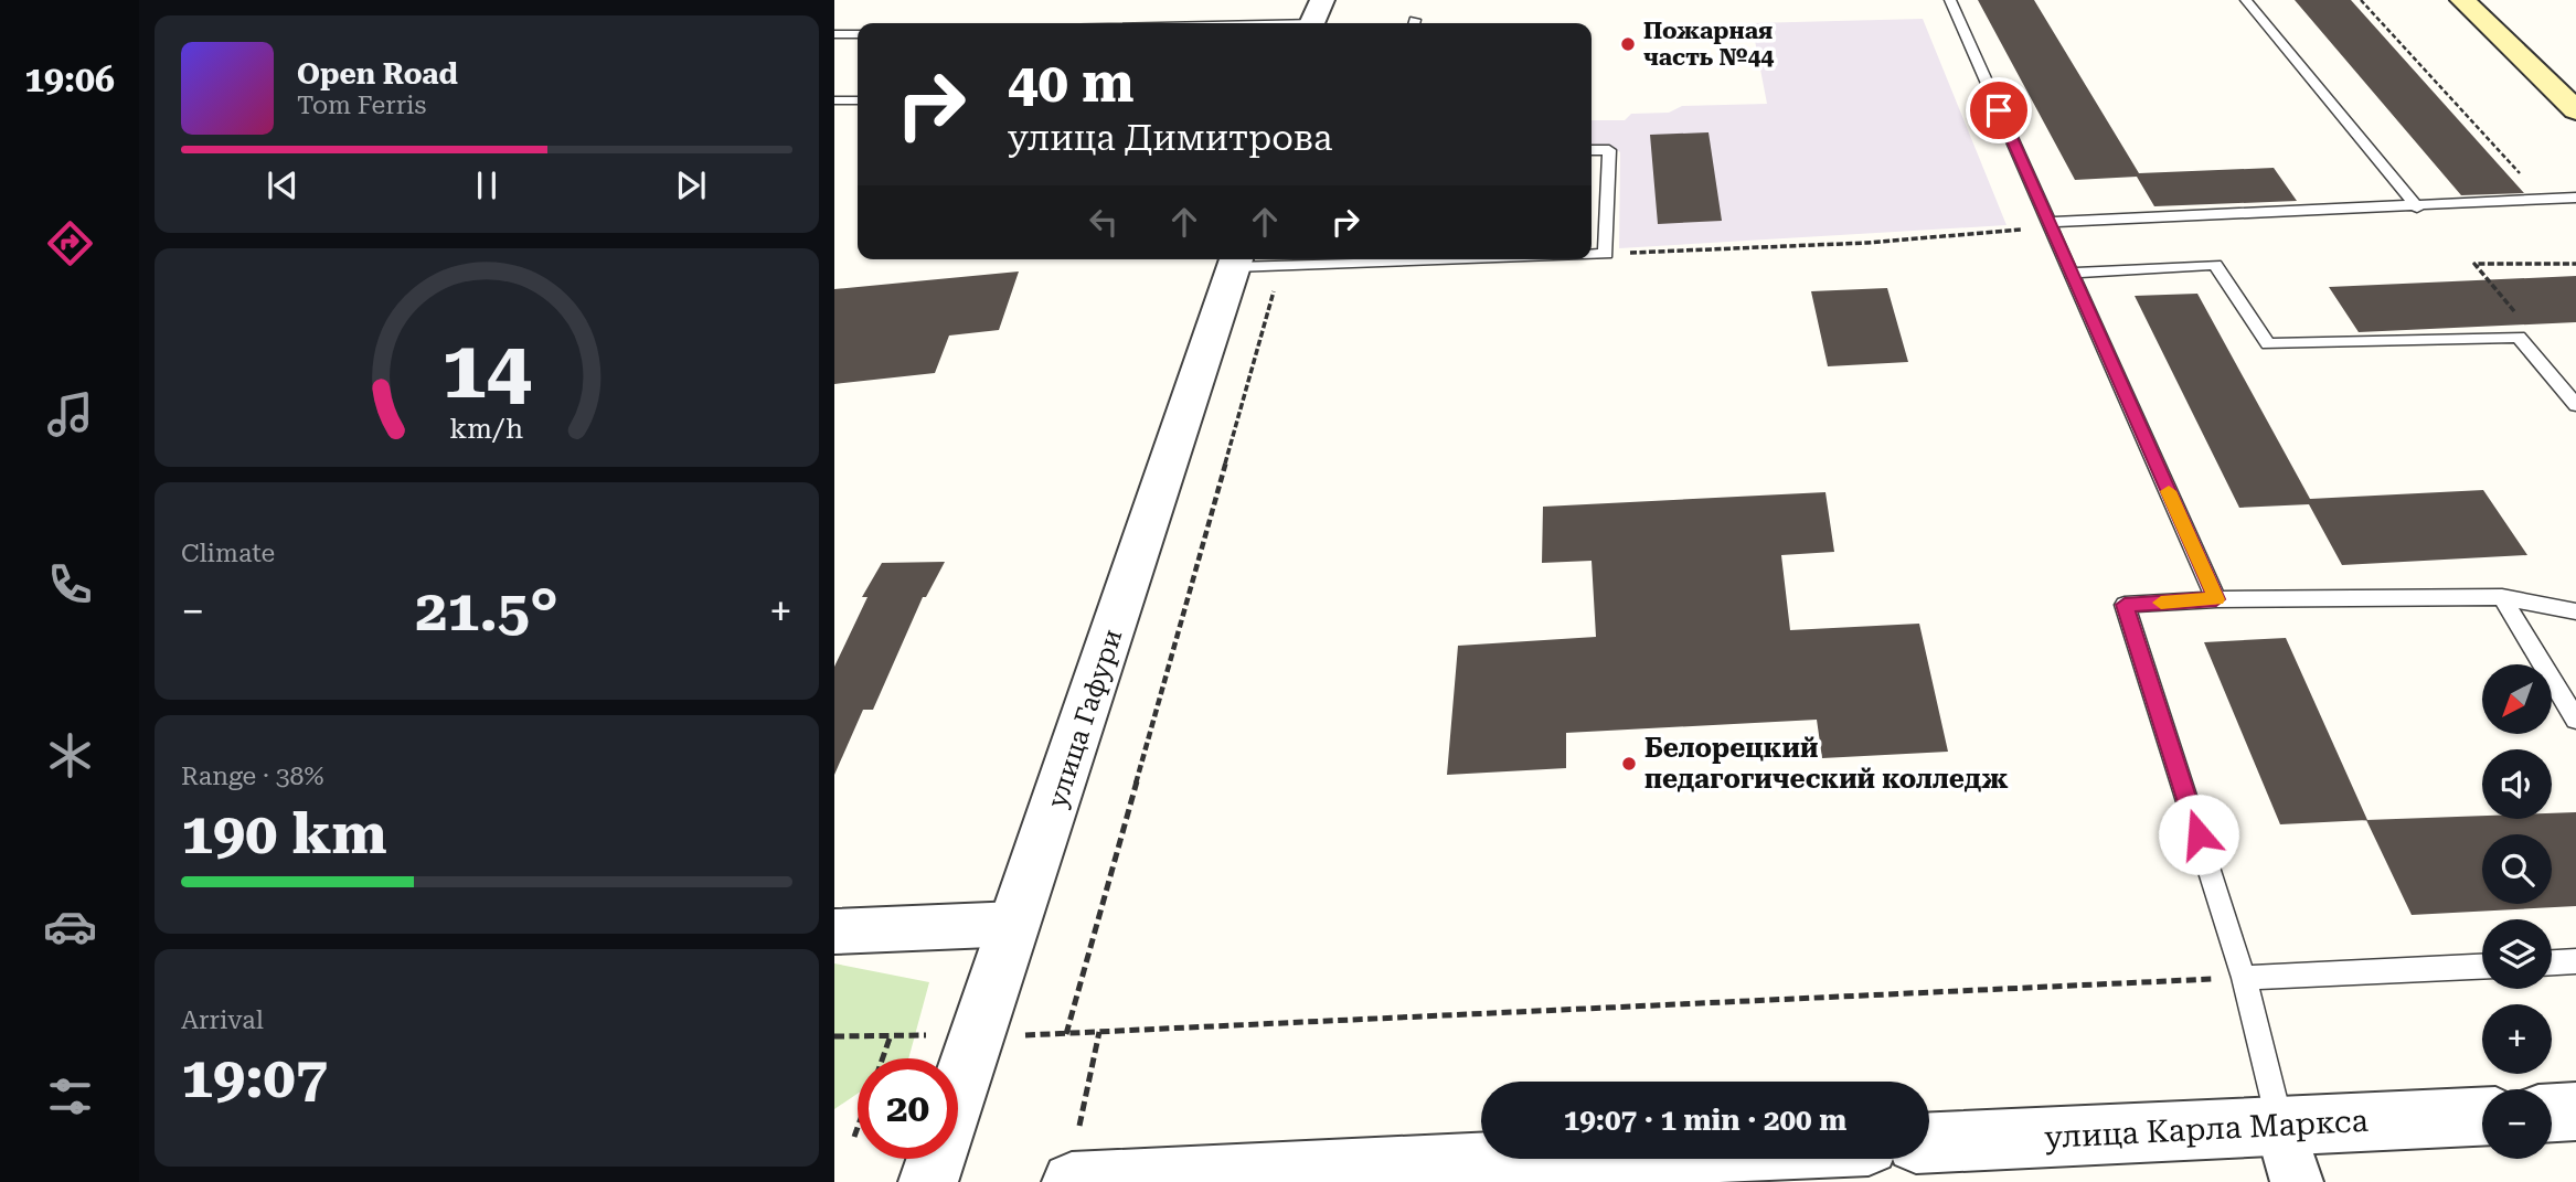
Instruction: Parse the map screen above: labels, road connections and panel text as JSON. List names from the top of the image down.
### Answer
{
  "streets": {
    "street": ["улица Гафури", "улица Карла Маркса"]
  },
  "places": ["Пожарная часть №44", "Белорецкий педагогический колледж"],
  "north": "bottom left",
  "page": {
    "tabs": "19:06",
    "turn": ["40 m", "улица Димитрова"],
    "song": ["Open Road", "Tom Ferris"],
    "tile": [
      "Climate",
      ["Range · 38%", "190 km"],
      ["Arrival", "19:07"]
    ],
    "heat": ["−", "21.5°", "+"],
    "map_buttons": ["+", "−"],
    "limit": "20",
    "trip": "19:07 · 1 min · 200 m",
    "gauge": ["14", "km/h"]
  }
}
